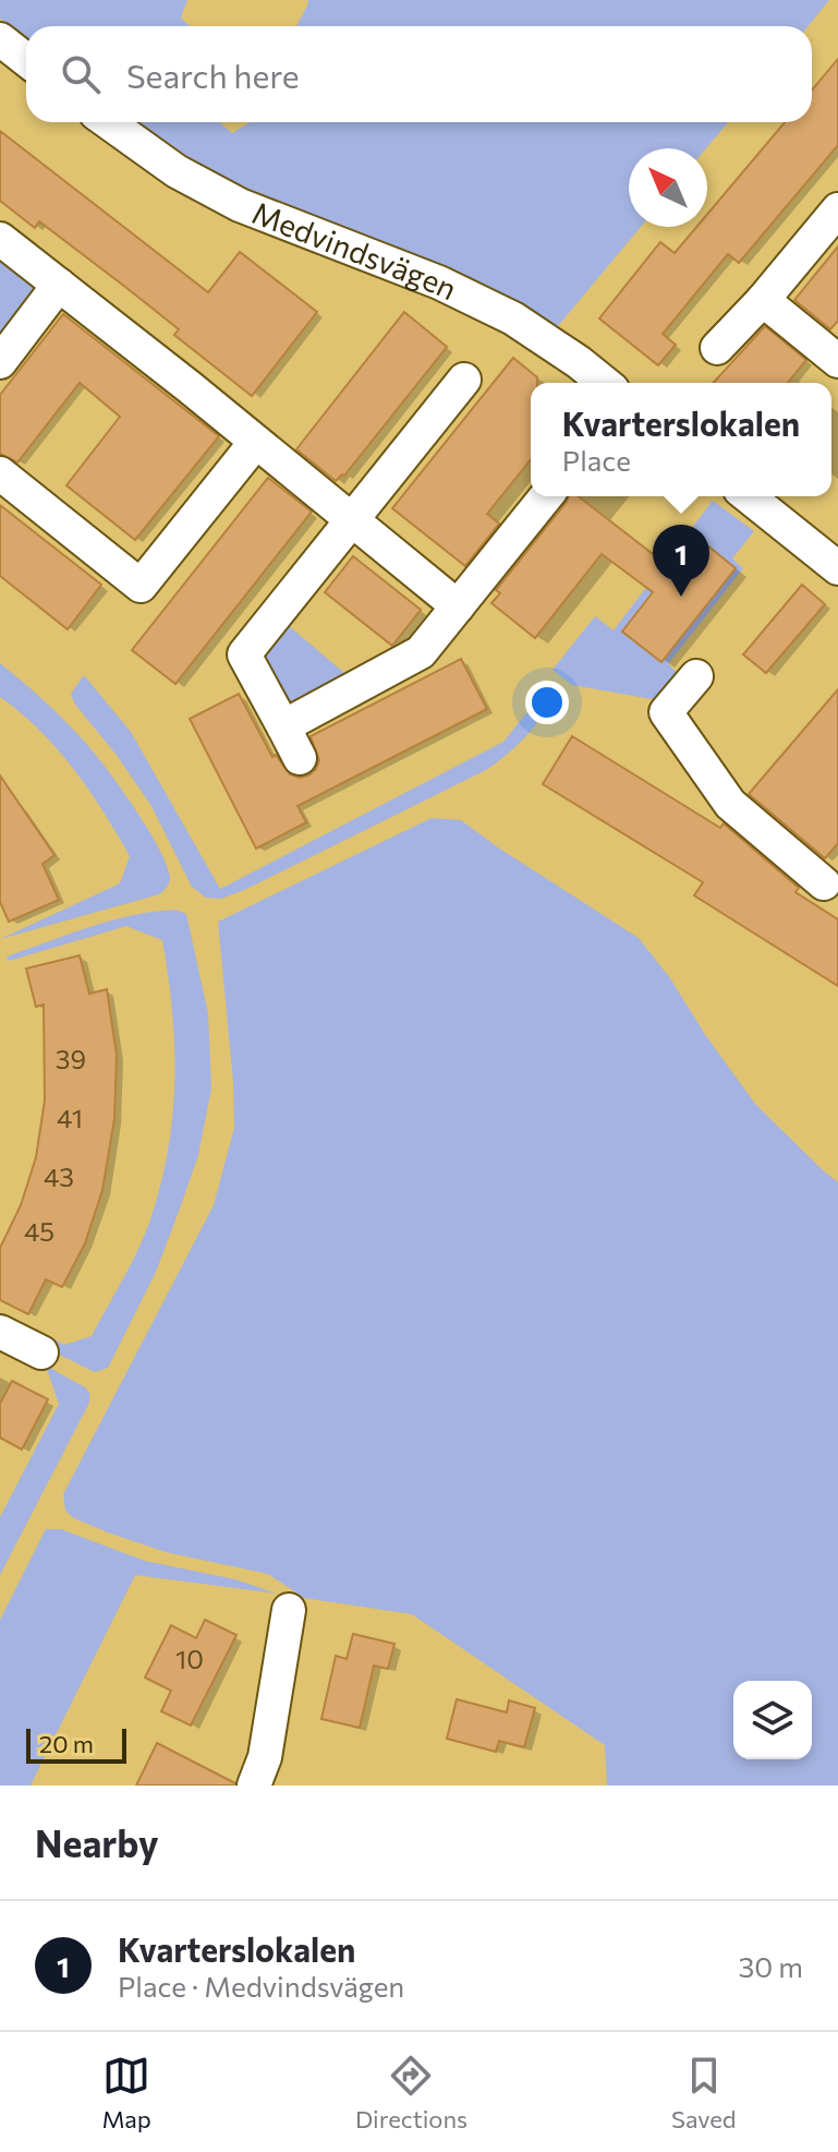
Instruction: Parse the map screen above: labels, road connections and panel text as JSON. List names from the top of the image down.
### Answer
{
  "streets": {
    "street": ["Medvindsvägen"]
  },
  "house_numbers": [
    "39",
    "41",
    "43",
    "45",
    "10"
  ],
  "scale_bar": "20 m",
  "north": "top left",
  "page": {
    "search": "Search here",
    "popup": ["Kvarterslokalen", "Place"],
    "pins": "1",
    "scale": "20 m",
    "heading": "Nearby",
    "list": [
      {
        "mark": "1",
        "name": "Kvarterslokalen",
        "note": "Place · Medvindsvägen",
        "value": "30 m"
      }
    ],
    "nav": ["Map", "Directions", "Saved"]
  }
}
